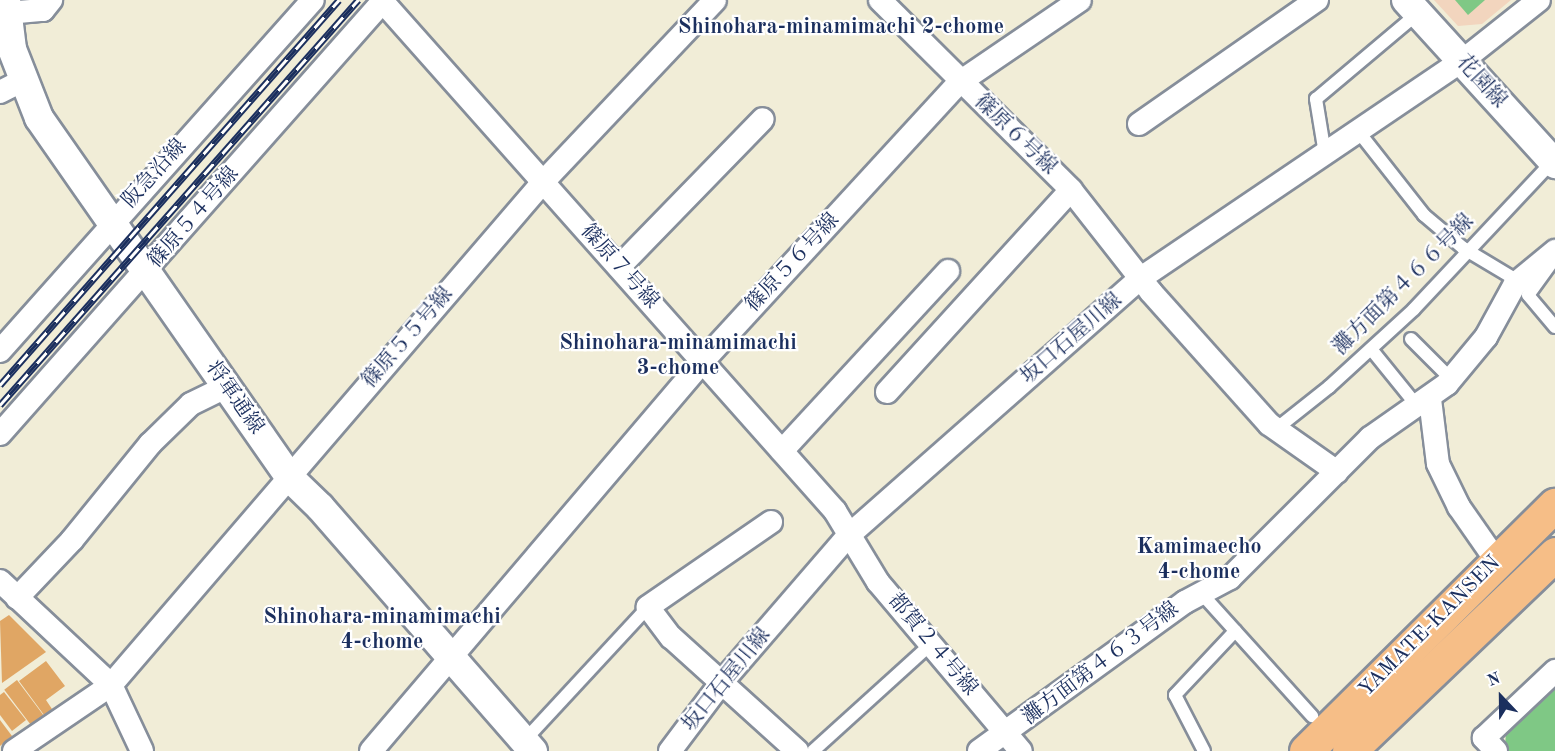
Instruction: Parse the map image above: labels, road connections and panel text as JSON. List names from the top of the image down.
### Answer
{
  "streets": {
    "main road": ["YAMATE-KANSEN"],
    "street": [
      "花園線",
      "篠原６号線",
      "阪急沿線",
      "篠原５４号線",
      "篠原５６号線",
      "篠原７号線",
      "篠原５５号線",
      "坂口石屋川線",
      "将軍通線",
      "都賀２４号線",
      "灘方面第４６３号線"
    ],
    "lane": ["灘方面第４６６号線"]
  },
  "crossings": [
    ["花園線", "灘方面第４６６号線"],
    ["花園線", "坂口石屋川線"],
    ["篠原６号線", "篠原５６号線"],
    ["篠原６号線", "灘方面第４６６号線"],
    ["篠原６号線", "坂口石屋川線"],
    ["篠原６号線", "灘方面第４６３号線"],
    ["阪急沿線", "将軍通線"],
    ["篠原５４号線", "篠原７号線"],
    ["篠原５４号線", "将軍通線"],
    ["篠原５６号線", "篠原７号線"],
    ["篠原５６号線", "将軍通線"],
    ["篠原７号線", "篠原５５号線"],
    ["篠原７号線", "坂口石屋川線"],
    ["篠原７号線", "都賀２４号線"],
    ["篠原５５号線", "将軍通線"],
    ["坂口石屋川線", "都賀２４号線"],
    ["都賀２４号線", "灘方面第４６３号線"]
  ],
  "districts": [
    "Shinohara-minamimachi 2-chome",
    "Shinohara-minamimachi 3-chome",
    "Kamimaecho 4-chome",
    "Shinohara-minamimachi 4-chome"
  ],
  "north": "top"
}
